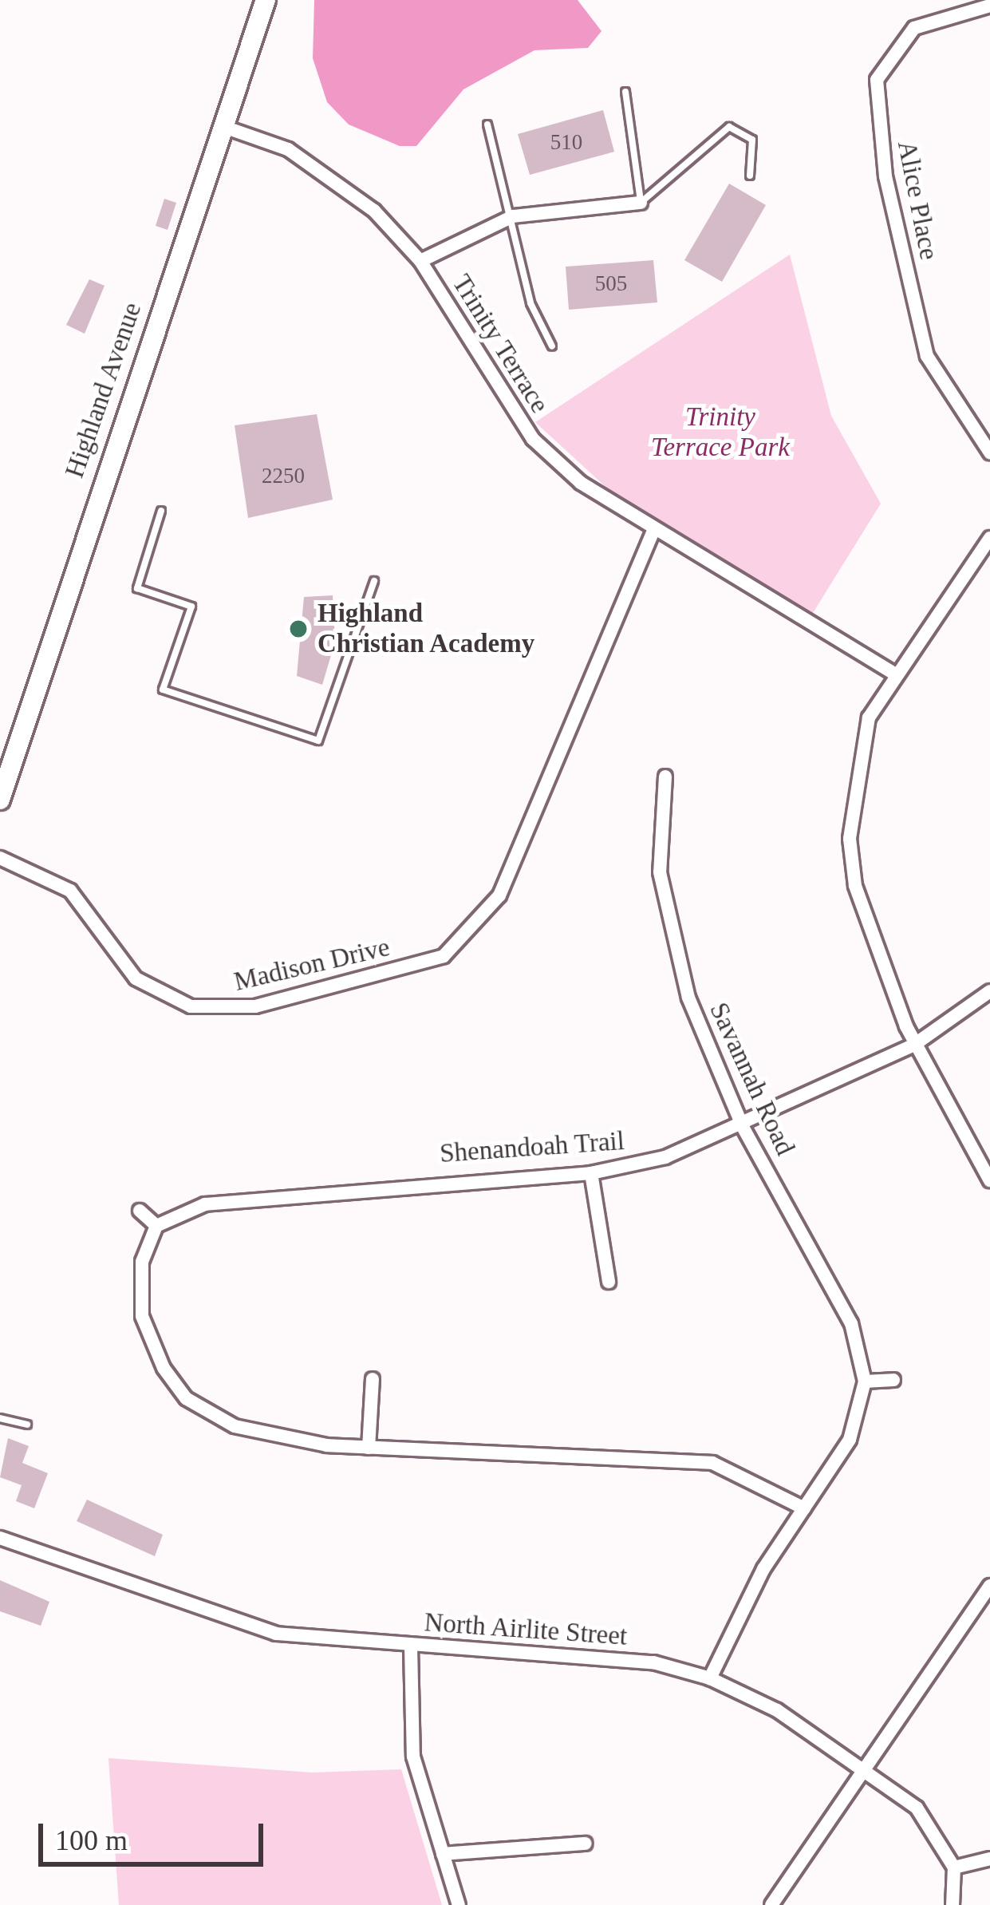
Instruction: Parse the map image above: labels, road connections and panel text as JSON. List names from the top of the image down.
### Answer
{
  "streets": {
    "main road": ["Highland Avenue"],
    "street": [
      "Alice Place",
      "Trinity Terrace",
      "Madison Drive",
      "Savannah Road",
      "Shenandoah Trail",
      "North Airlite Street"
    ]
  },
  "crossings": [
    ["Trinity Terrace", "Highland Avenue"],
    ["Trinity Terrace", "Madison Drive"],
    ["Savannah Road", "Shenandoah Trail"]
  ],
  "parks": ["Trinity Terrace Park"],
  "places": ["Highland Christian Academy"],
  "house_numbers": ["510", "505", "2250"],
  "scale_bar": "100 m"
}
